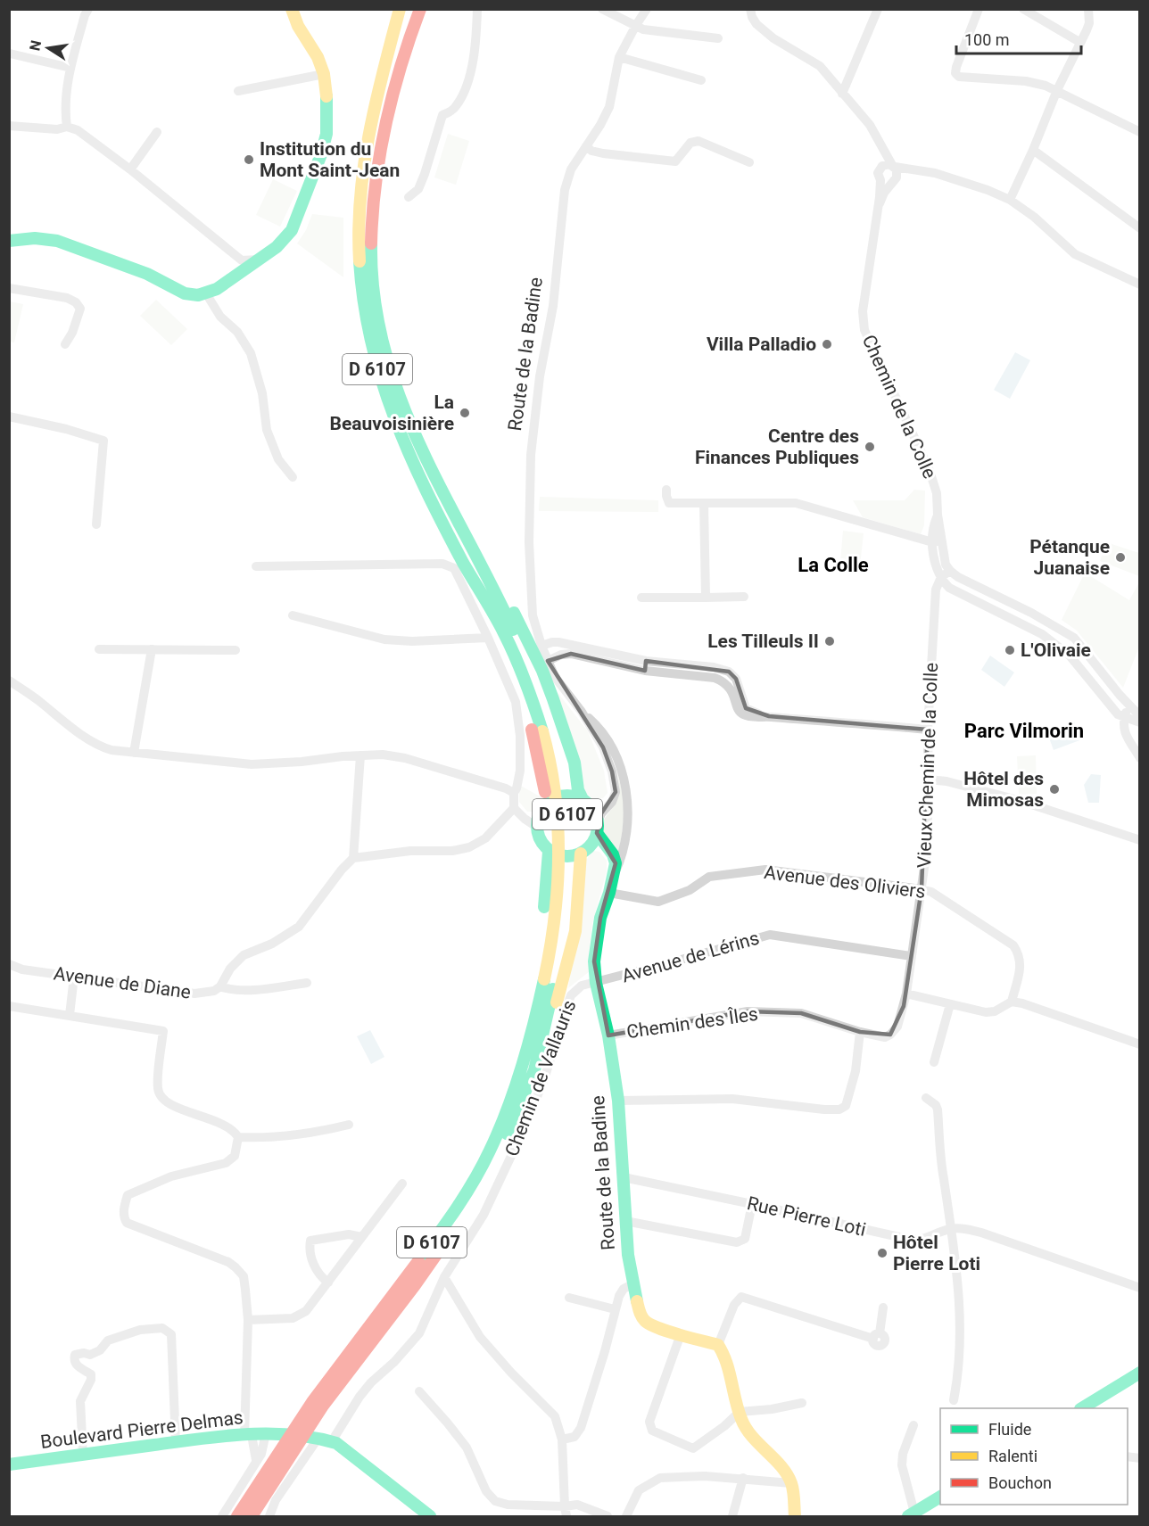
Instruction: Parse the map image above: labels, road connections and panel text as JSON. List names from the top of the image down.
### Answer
{
  "streets": {
    "main road": ["Route de la Badine", "D 6107", "Boulevard Pierre Delmas"],
    "street": [
      "Chemin de la Colle",
      "Vieux Chemin de la Colle",
      "Avenue des Oliviers",
      "Avenue de Lérins",
      "Avenue de Diane",
      "Chemin des Îles",
      "Chemin de Vallauris",
      "Rue Pierre Loti"
    ]
  },
  "crossings": [
    ["Route de la Badine", "Avenue des Oliviers"],
    ["Route de la Badine", "Avenue de Lérins"],
    ["Route de la Badine", "Chemin des Îles"],
    ["Route de la Badine", "Chemin de Vallauris"],
    ["Route de la Badine", "Rue Pierre Loti"],
    ["Chemin de la Colle", "Vieux Chemin de la Colle"],
    ["Vieux Chemin de la Colle", "Avenue des Oliviers"],
    ["Vieux Chemin de la Colle", "Avenue de Lérins"],
    ["Vieux Chemin de la Colle", "Chemin des Îles"],
    ["Avenue de Lérins", "Chemin de Vallauris"],
    ["Chemin de Vallauris", "Boulevard Pierre Delmas"]
  ],
  "districts": ["La Colle", "Parc Vilmorin"],
  "places": [
    "Institution du Mont Saint-Jean",
    "Villa Palladio",
    "La Beauvoisinière",
    "Centre des Finances Publiques",
    "Pétanque Juanaise",
    "Les Tilleuls II",
    "L'Olivaie",
    "Hôtel des Mimosas",
    "Hôtel Pierre Loti"
  ],
  "legend": ["Fluide", "Ralenti", "Bouchon"],
  "scale_bar": "100 m",
  "north": "left"
}
